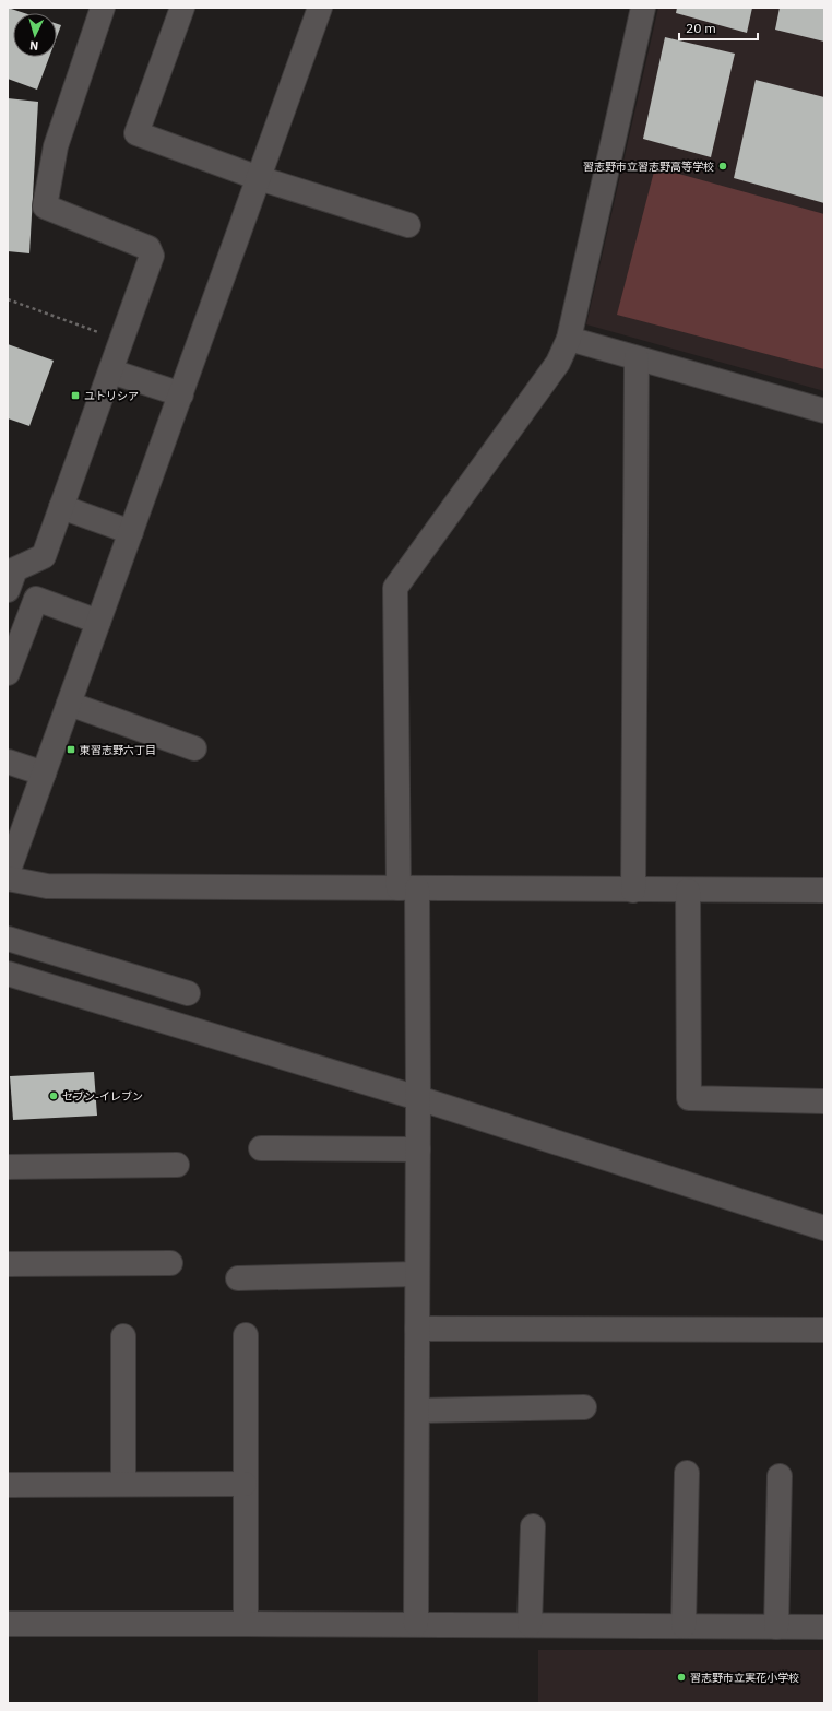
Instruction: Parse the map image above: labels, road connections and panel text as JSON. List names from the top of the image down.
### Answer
{
  "places": {
    "other": ["習志野市立習志野高等学校", "セブン-イレブン", "習志野市立実花小学校"],
    "transit": ["ユトリシア", "東習志野六丁目"]
  },
  "scale_bar": "20 m",
  "north": "bottom"
}
